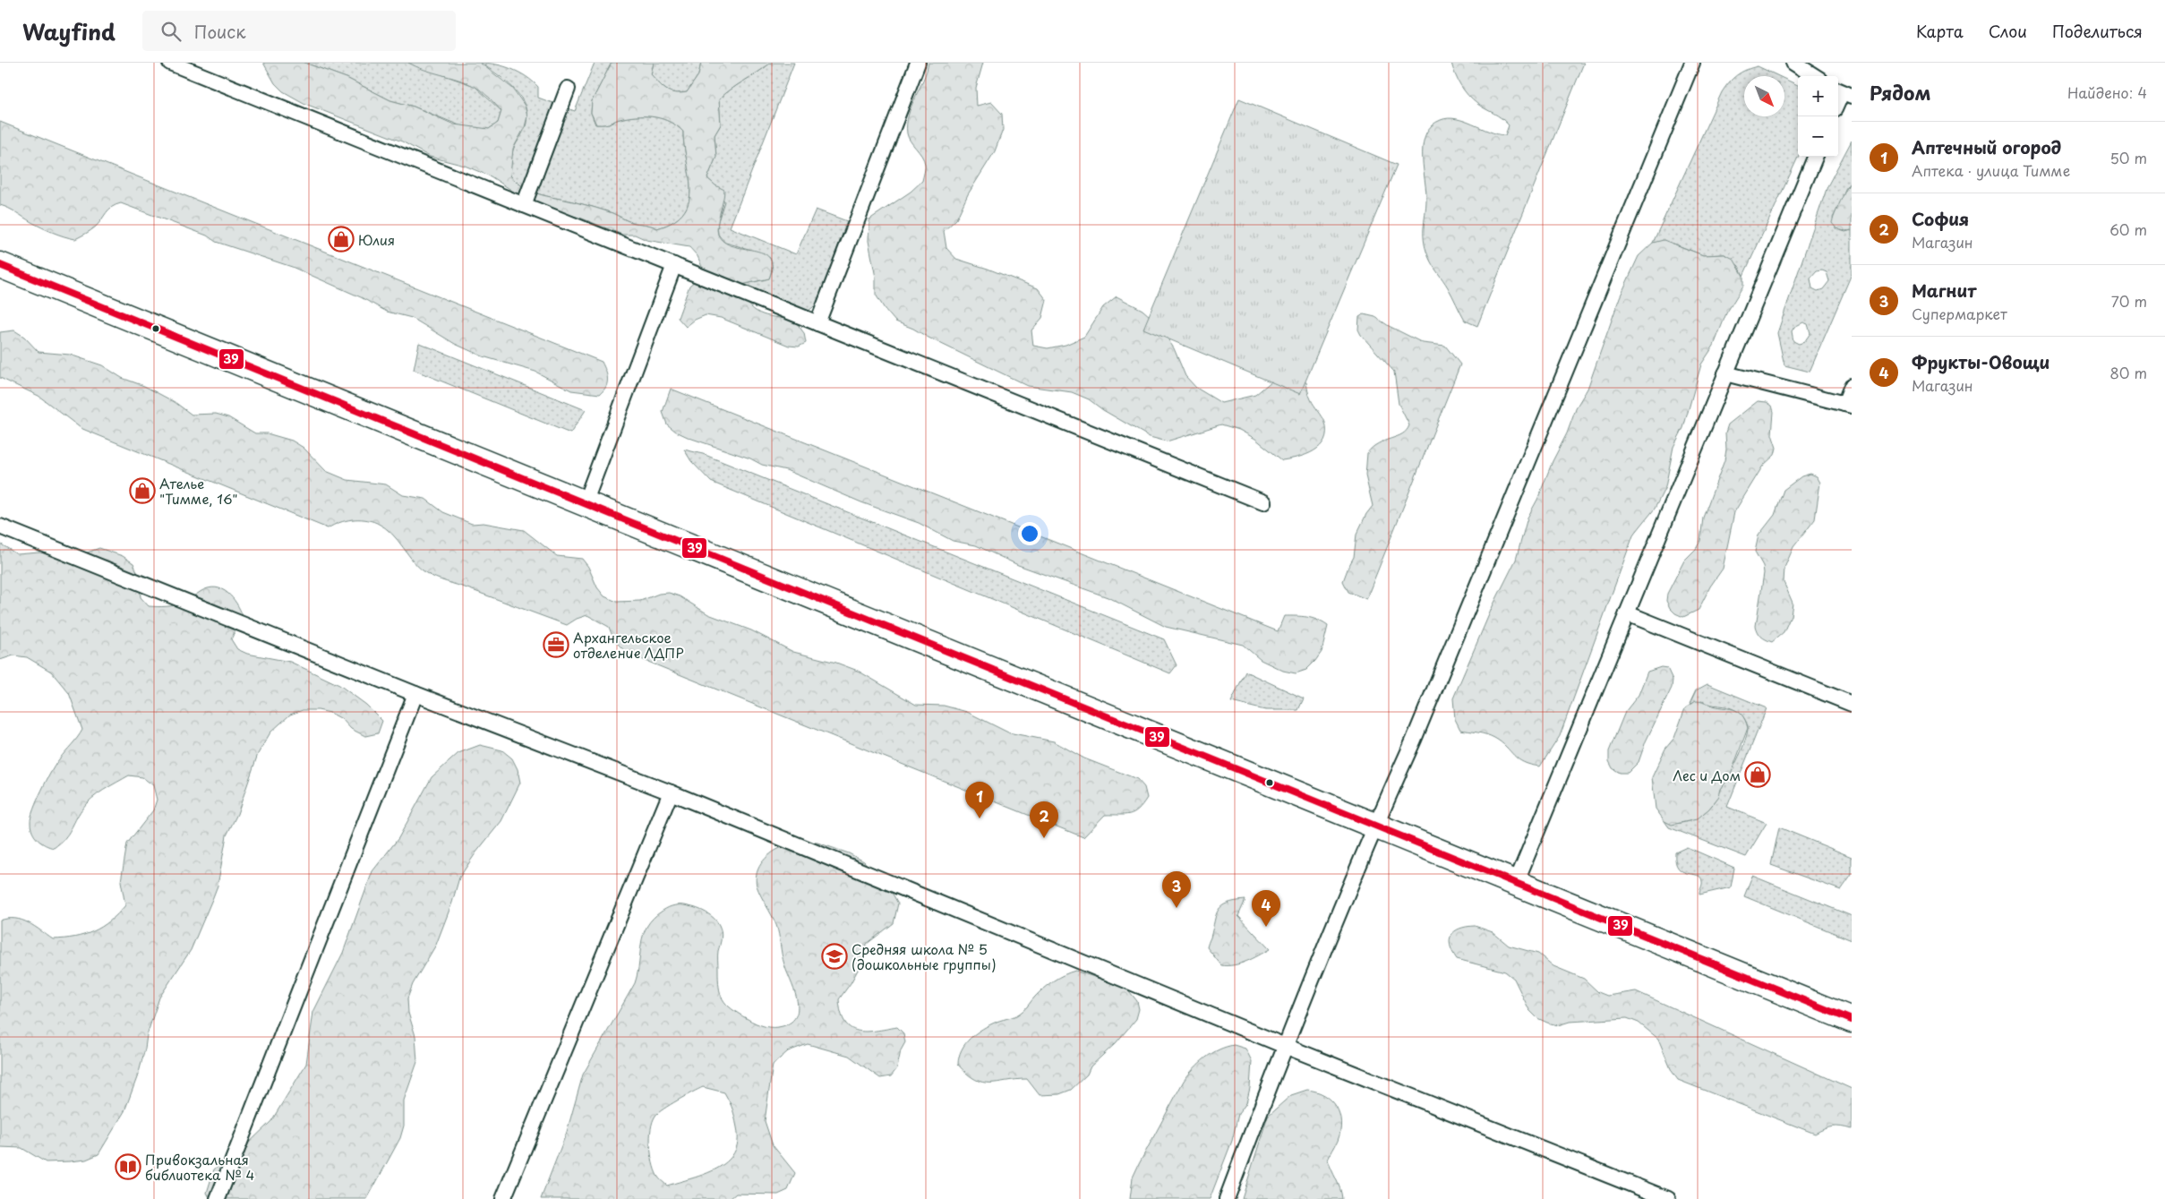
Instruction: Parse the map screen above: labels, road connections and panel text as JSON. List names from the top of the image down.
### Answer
{
  "places": {
    "shop": ["Юлия", "Ателье \"Тимме, 16\"", "Лес и Дом"],
    "office": ["Архангельское отделение ЛДПР"],
    "school or university": ["Средняя школа № 5 (дошкольные группы)"],
    "library": ["Привокзальная библиотека № 4"]
  },
  "lines": ["transit line 39"],
  "north": "bottom right",
  "page": {
    "header": "Wayfind",
    "search": "Поиск",
    "nav": ["Карта", "Слои", "Поделиться"],
    "heading": ["Рядом", "Найдено: 4"],
    "map_buttons": ["+", "−"],
    "list": [
      {
        "mark": "1",
        "name": "Аптечный огород",
        "note": "Аптека · улица Тимме",
        "value": "50 m"
      },
      {
        "mark": "2",
        "name": "София",
        "note": "Магазин",
        "value": "60 m"
      },
      {
        "mark": "3",
        "name": "Магнит",
        "note": "Супермаркет",
        "value": "70 m"
      },
      {
        "mark": "4",
        "name": "Фрукты-Овощи",
        "note": "Магазин",
        "value": "80 m"
      }
    ],
    "pins": [
      "1",
      "2",
      "3",
      "4"
    ]
  }
}
